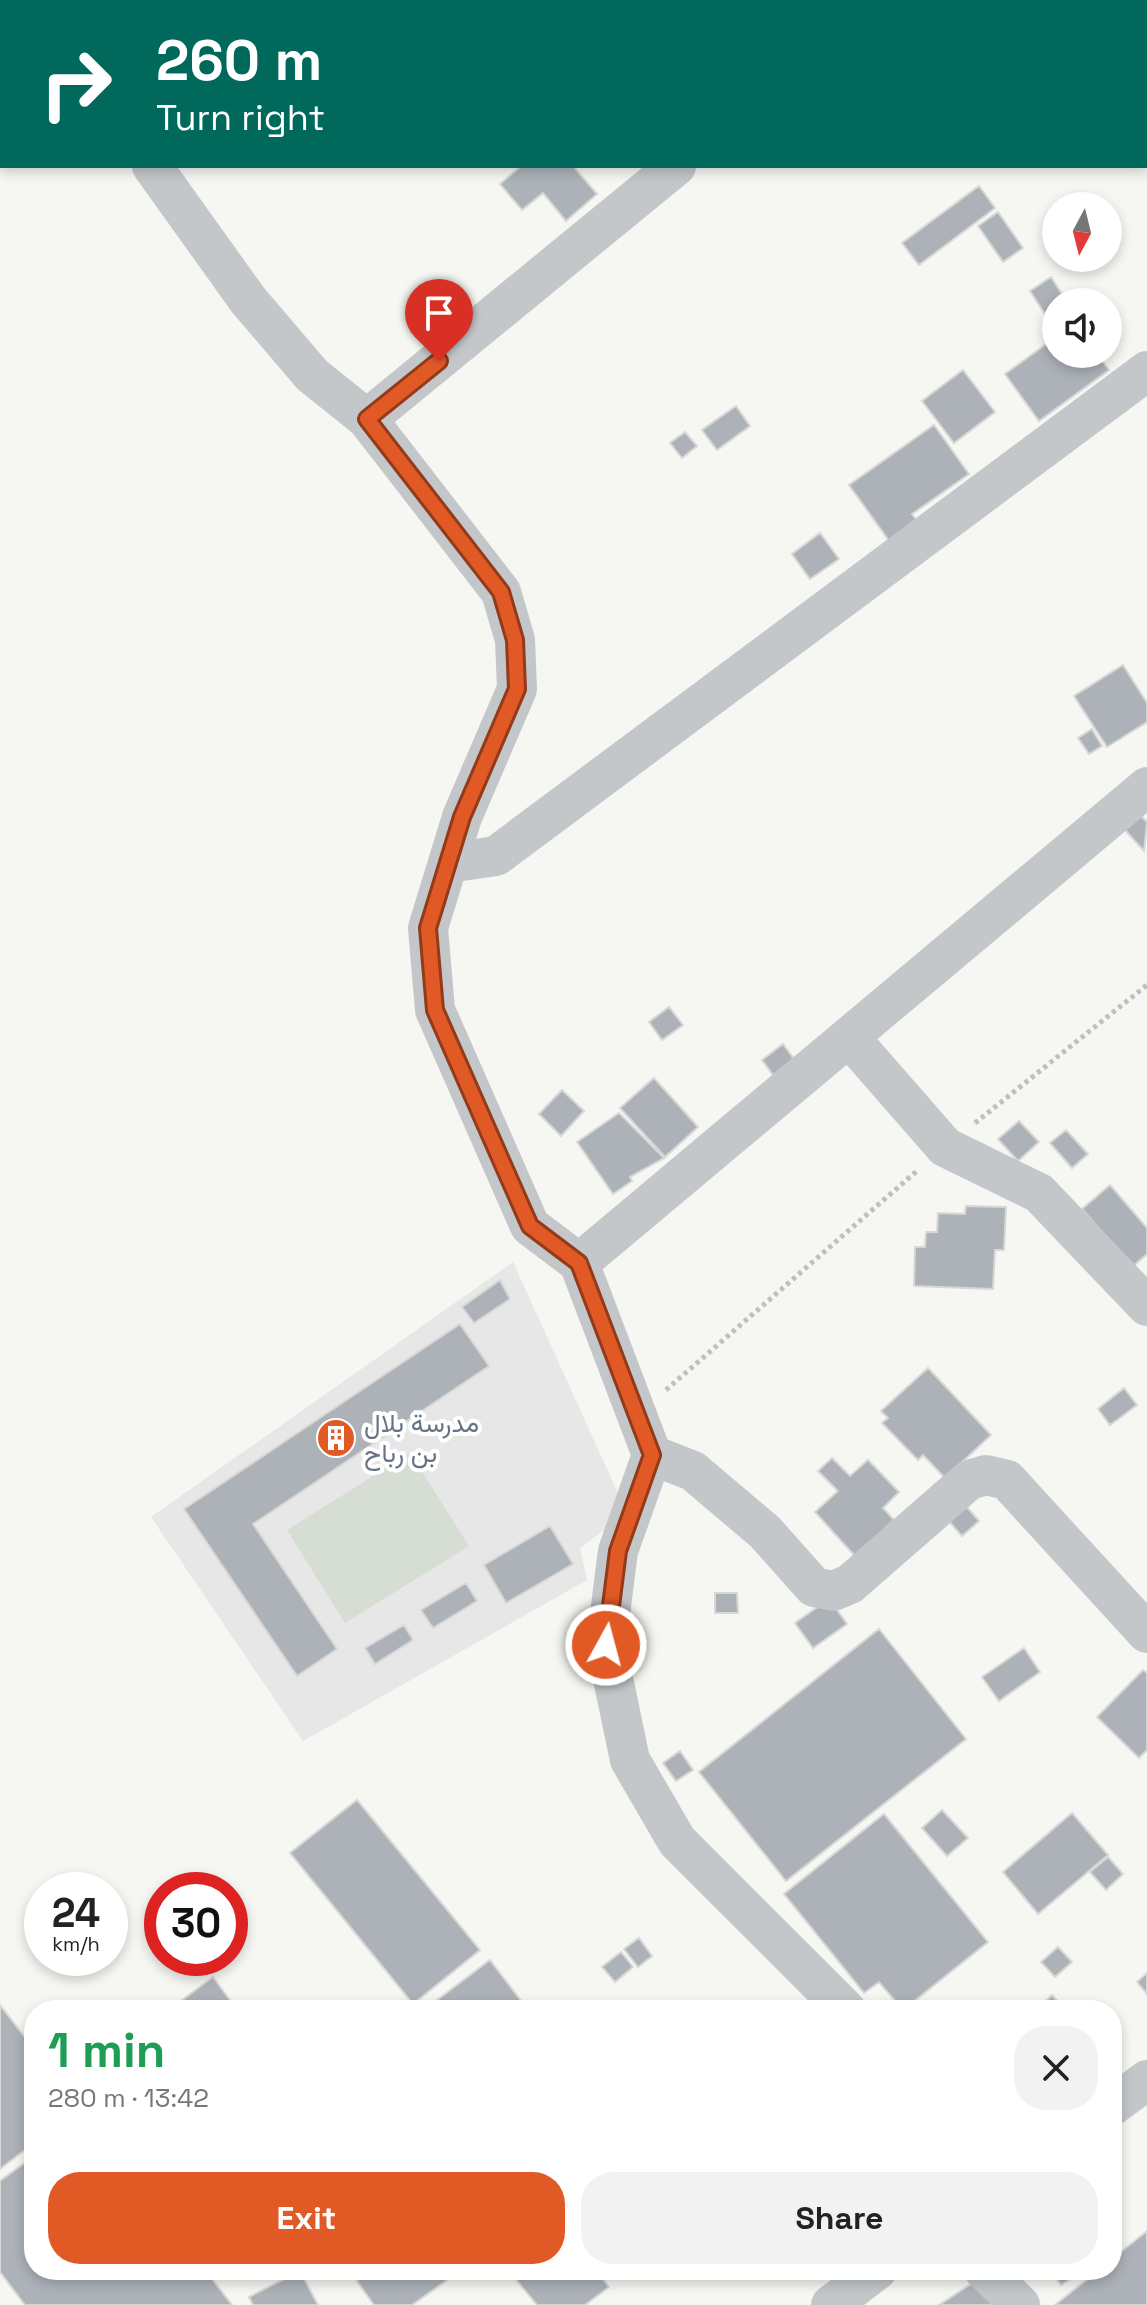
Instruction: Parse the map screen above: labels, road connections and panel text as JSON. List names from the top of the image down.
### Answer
{
  "places": {
    "building": ["مدرسة بلال بن رباح"]
  },
  "north": "bottom",
  "page": {
    "turn": ["260 m", "Turn right"],
    "speed": "24 km/h",
    "limit": "30",
    "heading": ["1 min", "280 m · 13:42"],
    "buttons": ["Exit", "Share"]
  }
}
